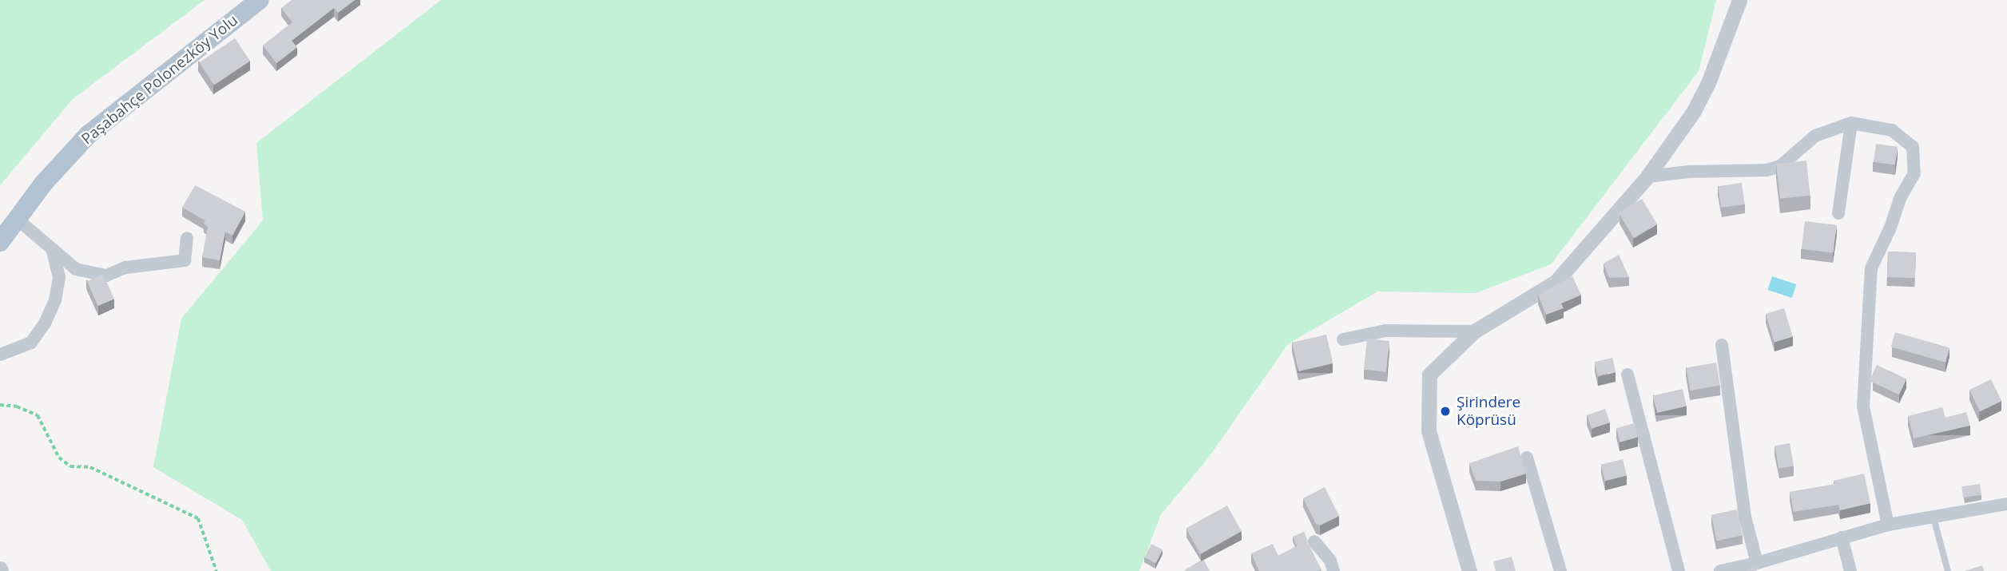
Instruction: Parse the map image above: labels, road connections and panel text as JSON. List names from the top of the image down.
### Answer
{
  "streets": {
    "main road": ["Paşabahçe Polonezköy Yolu"]
  },
  "places": ["Şirindere Köprüsü"]
}
